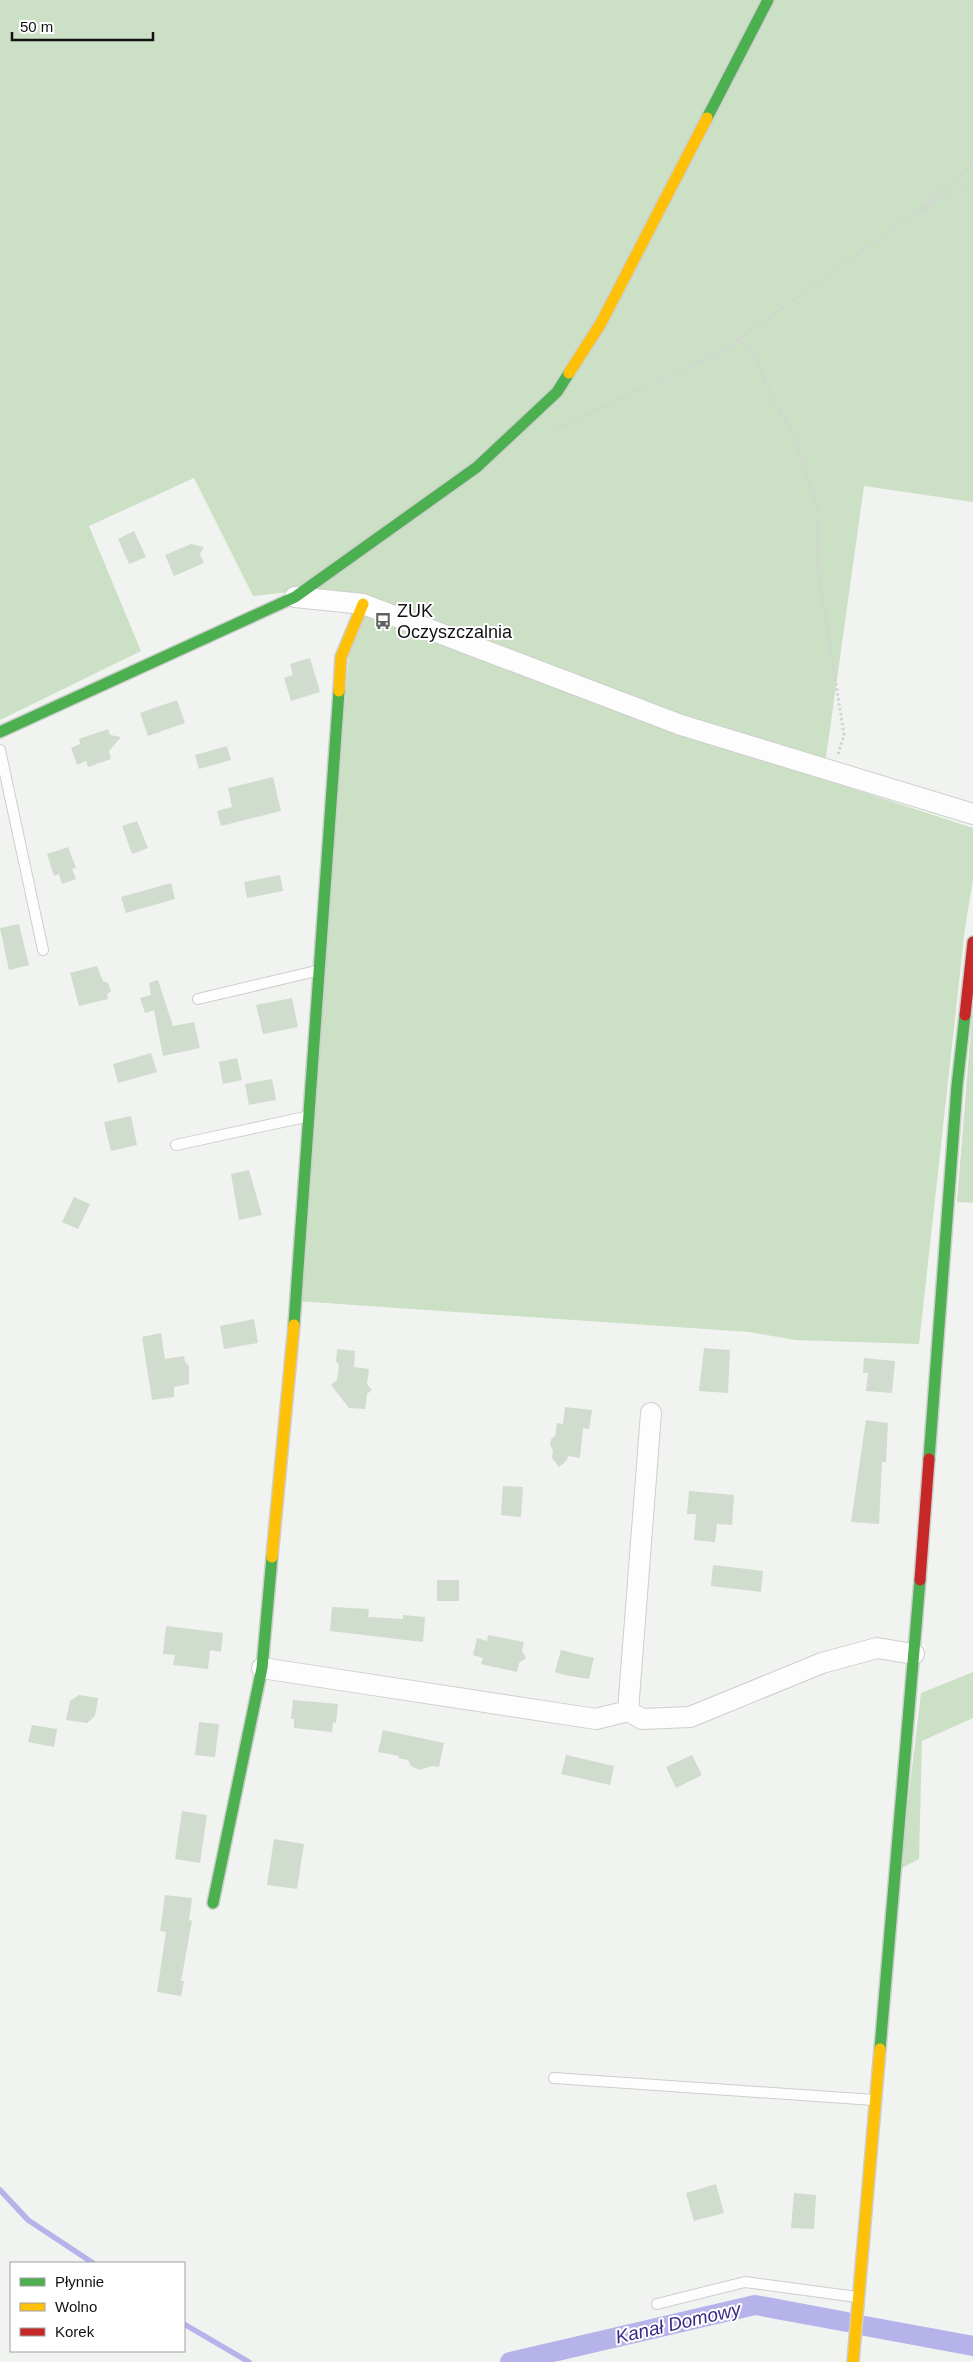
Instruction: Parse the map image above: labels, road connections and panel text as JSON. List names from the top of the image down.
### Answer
{
  "water": ["Kanał Domowy"],
  "places": {
    "bus stop": ["ZUK Oczyszczalnia"]
  },
  "legend": ["Płynnie", "Wolno", "Korek"],
  "scale_bar": "50 m"
}
